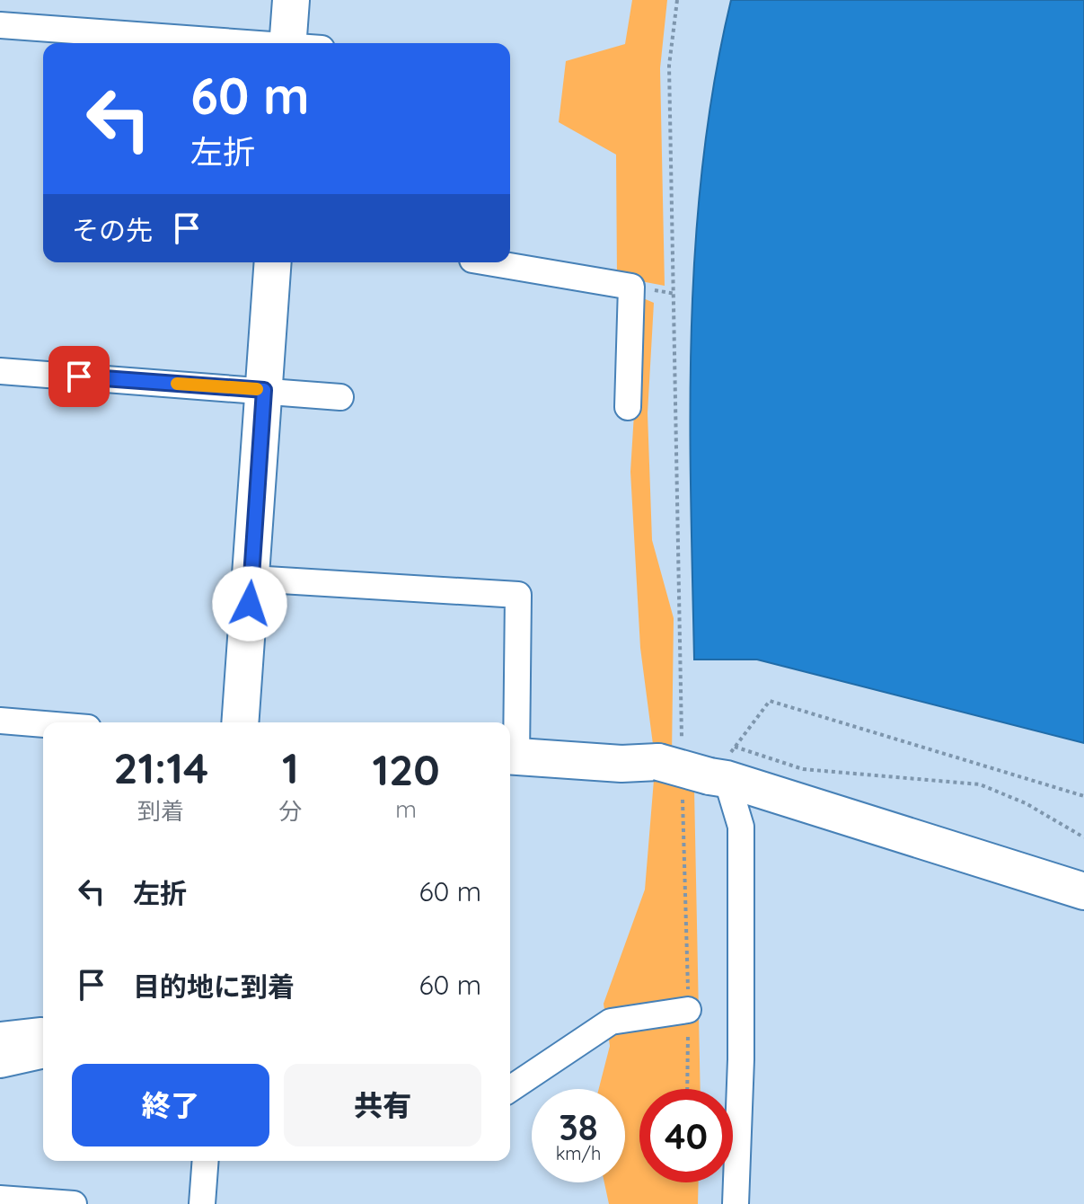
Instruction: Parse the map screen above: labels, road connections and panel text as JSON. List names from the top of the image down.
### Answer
{
  "page": {
    "turn": ["60 m", "左折"],
    "then": "その先",
    "eta": [
      "21:14",
      "到着",
      "1",
      "分",
      "120",
      "m"
    ],
    "list": [
      {
        "name": "左折",
        "value": "60 m"
      },
      {
        "name": "目的地に到着",
        "value": "60 m"
      }
    ],
    "buttons": ["終了", "共有"],
    "speed": "38 km/h",
    "limit": "40"
  }
}
